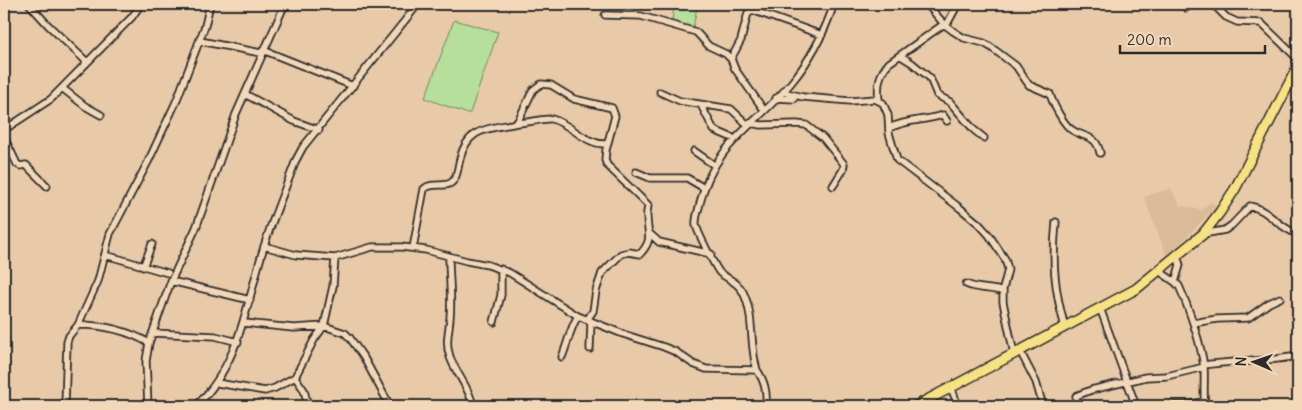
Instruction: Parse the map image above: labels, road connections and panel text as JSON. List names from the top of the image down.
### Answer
{
  "scale_bar": "200 m",
  "north": "left"
}
